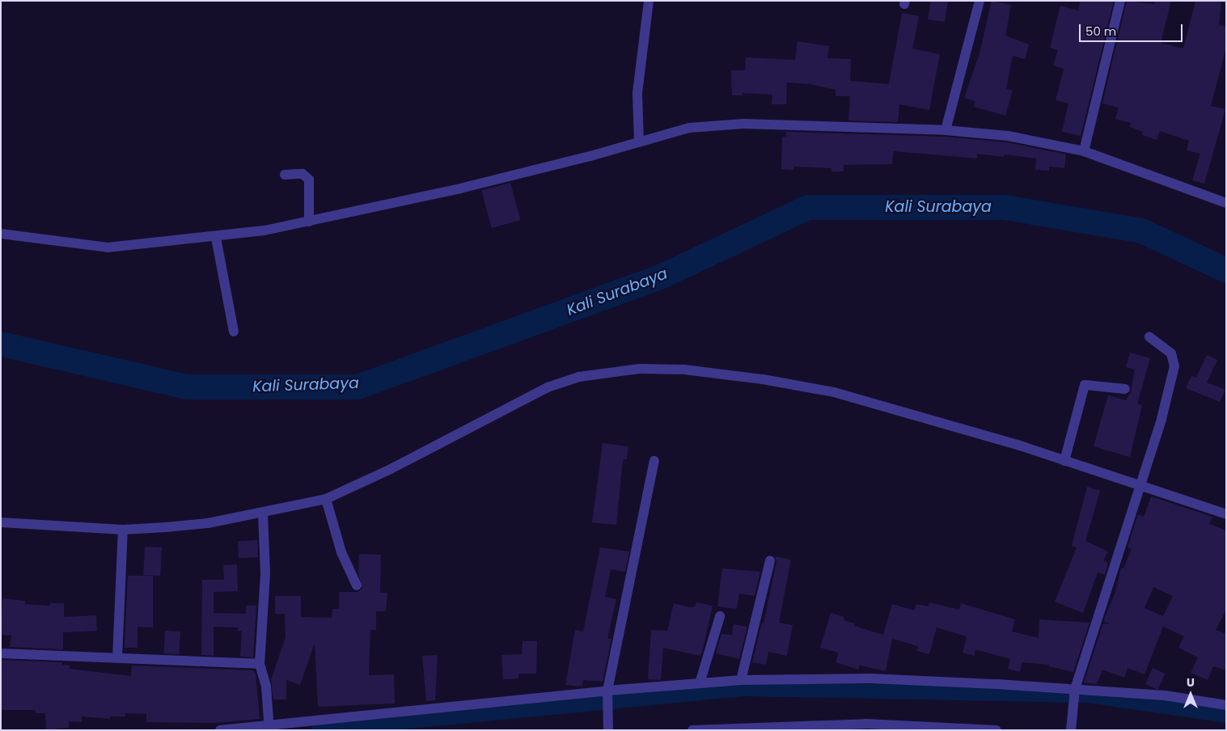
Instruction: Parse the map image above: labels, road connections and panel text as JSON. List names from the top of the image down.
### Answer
{
  "water": ["Kali Surabaya"],
  "scale_bar": "50 m",
  "north": "top"
}
